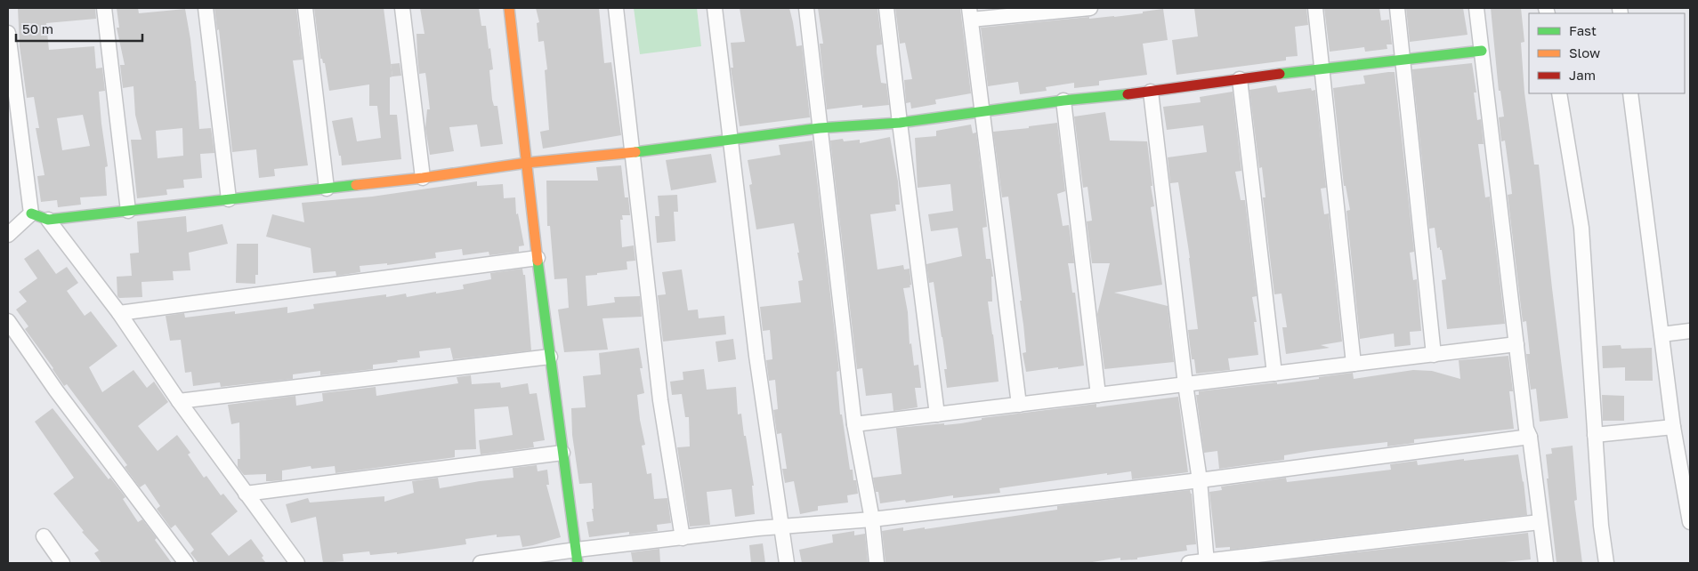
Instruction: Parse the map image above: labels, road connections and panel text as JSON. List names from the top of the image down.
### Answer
{
  "legend": ["Fast", "Slow", "Jam"],
  "scale_bar": "50 m"
}
